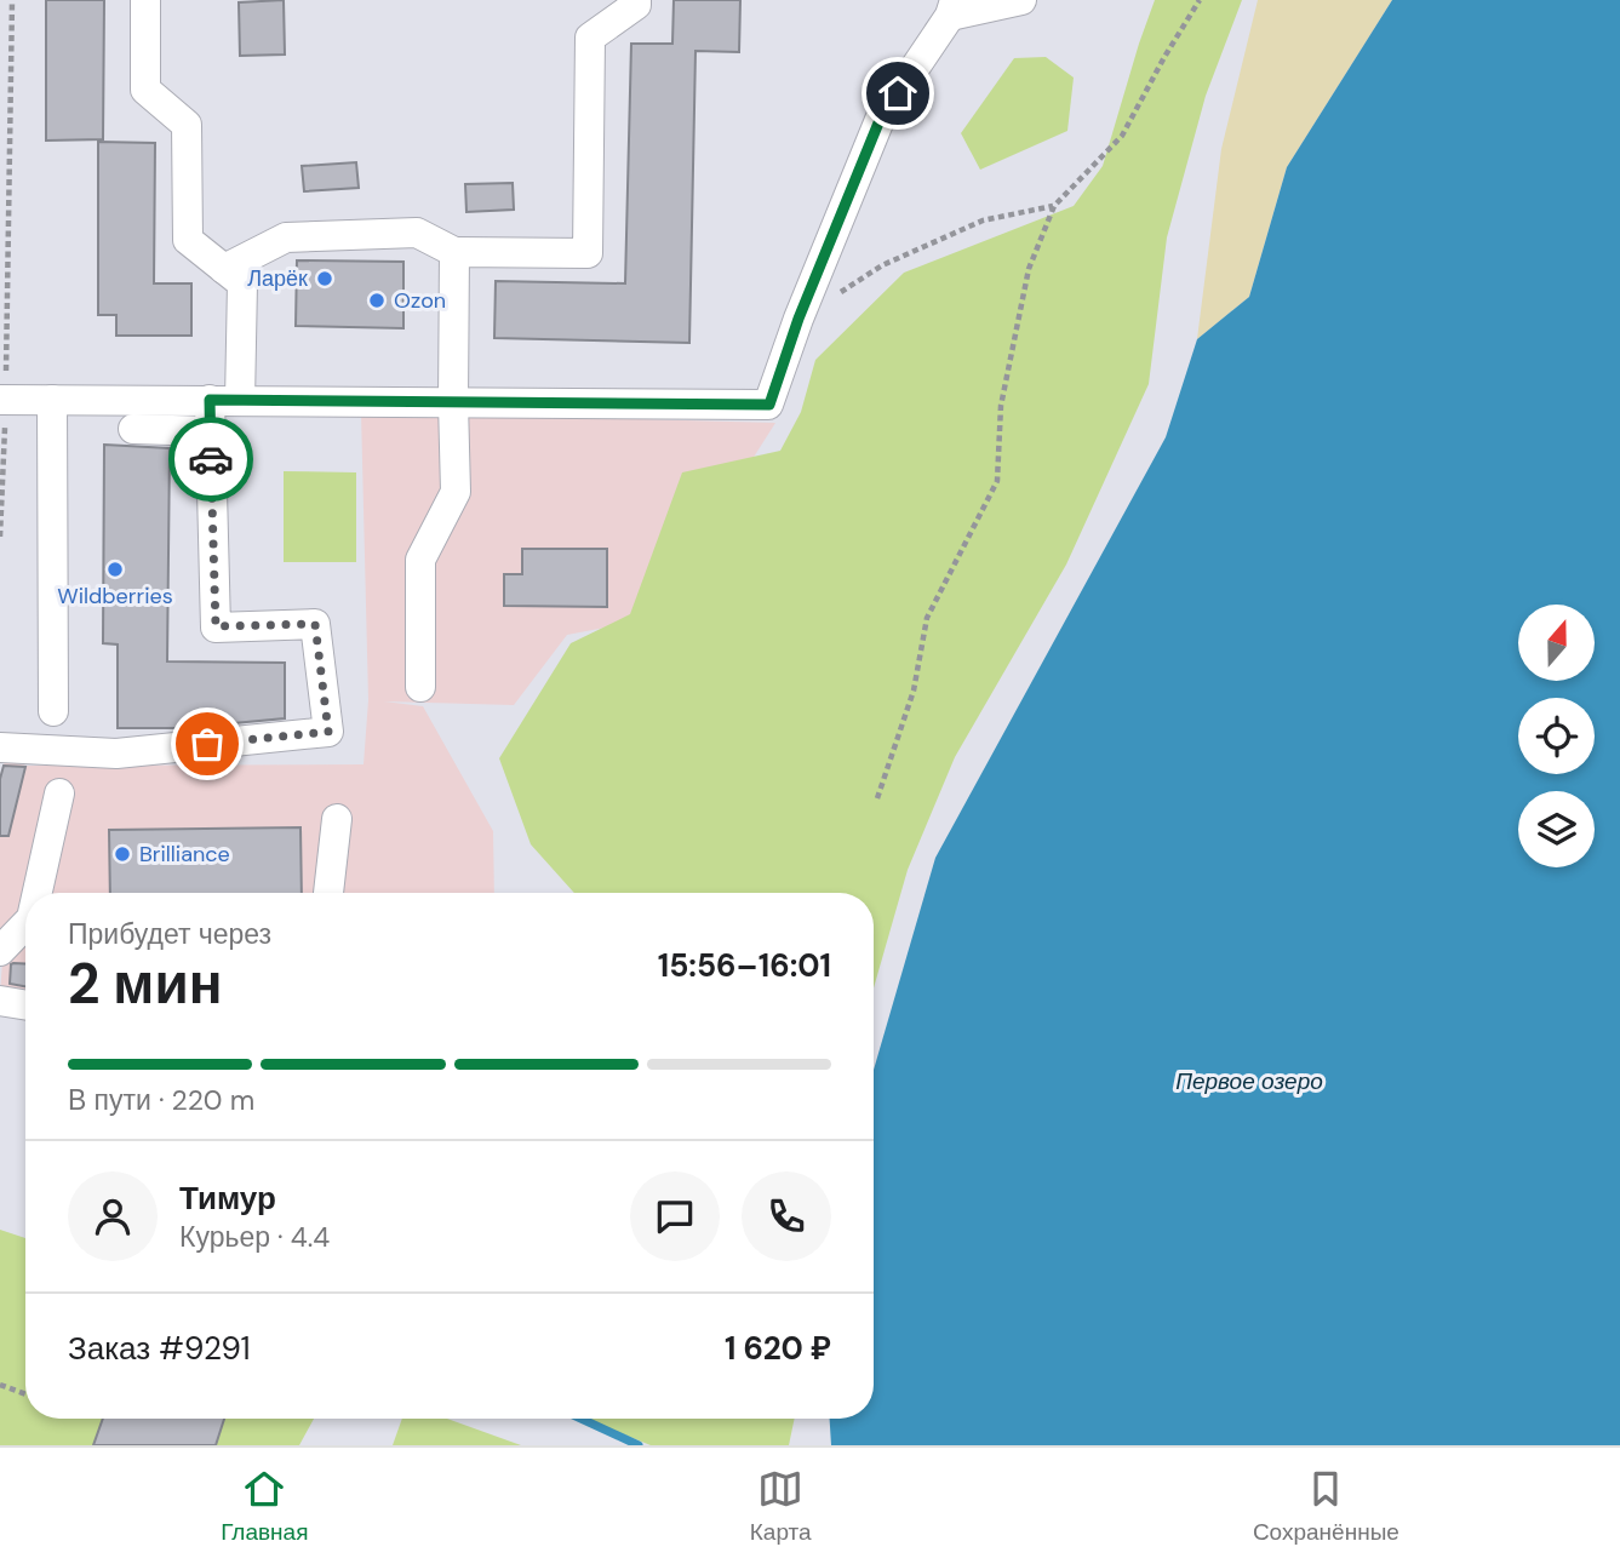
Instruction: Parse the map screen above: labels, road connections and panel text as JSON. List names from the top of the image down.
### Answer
{
  "water": ["Первое озеро"],
  "places": [
    "Ларёк",
    "Ozon",
    "Wildberries",
    "Brilliance"
  ],
  "north": "top",
  "page": {
    "heading": ["2 мин", "Прибудет через", "15:56–16:01"],
    "panel": [
      "Тимур",
      "Курьер · 4.4",
      "Заказ #9291",
      "1 620 ₽"
    ],
    "bar": "В пути · 220 m",
    "tabs": ["Главная", "Карта", "Сохранённые"]
  }
}
